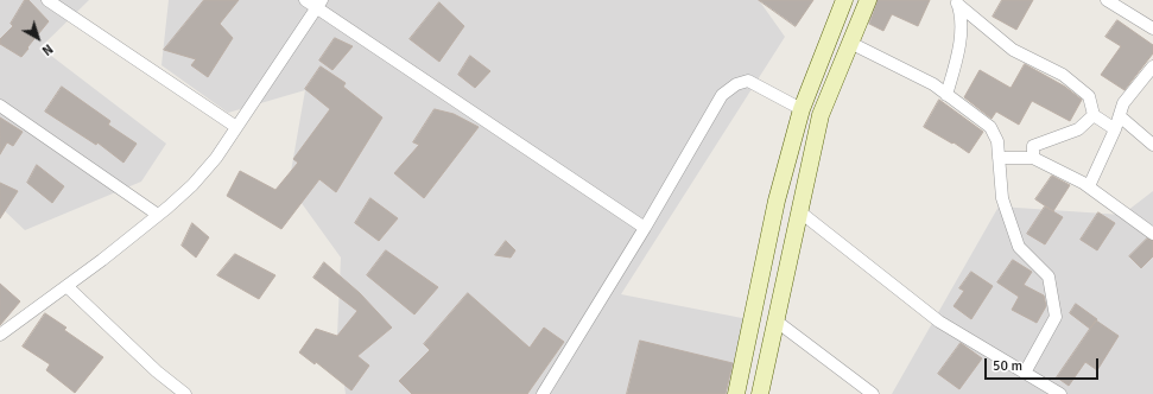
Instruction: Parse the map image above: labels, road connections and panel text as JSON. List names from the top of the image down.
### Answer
{
  "scale_bar": "50 m",
  "north": "bottom right"
}
